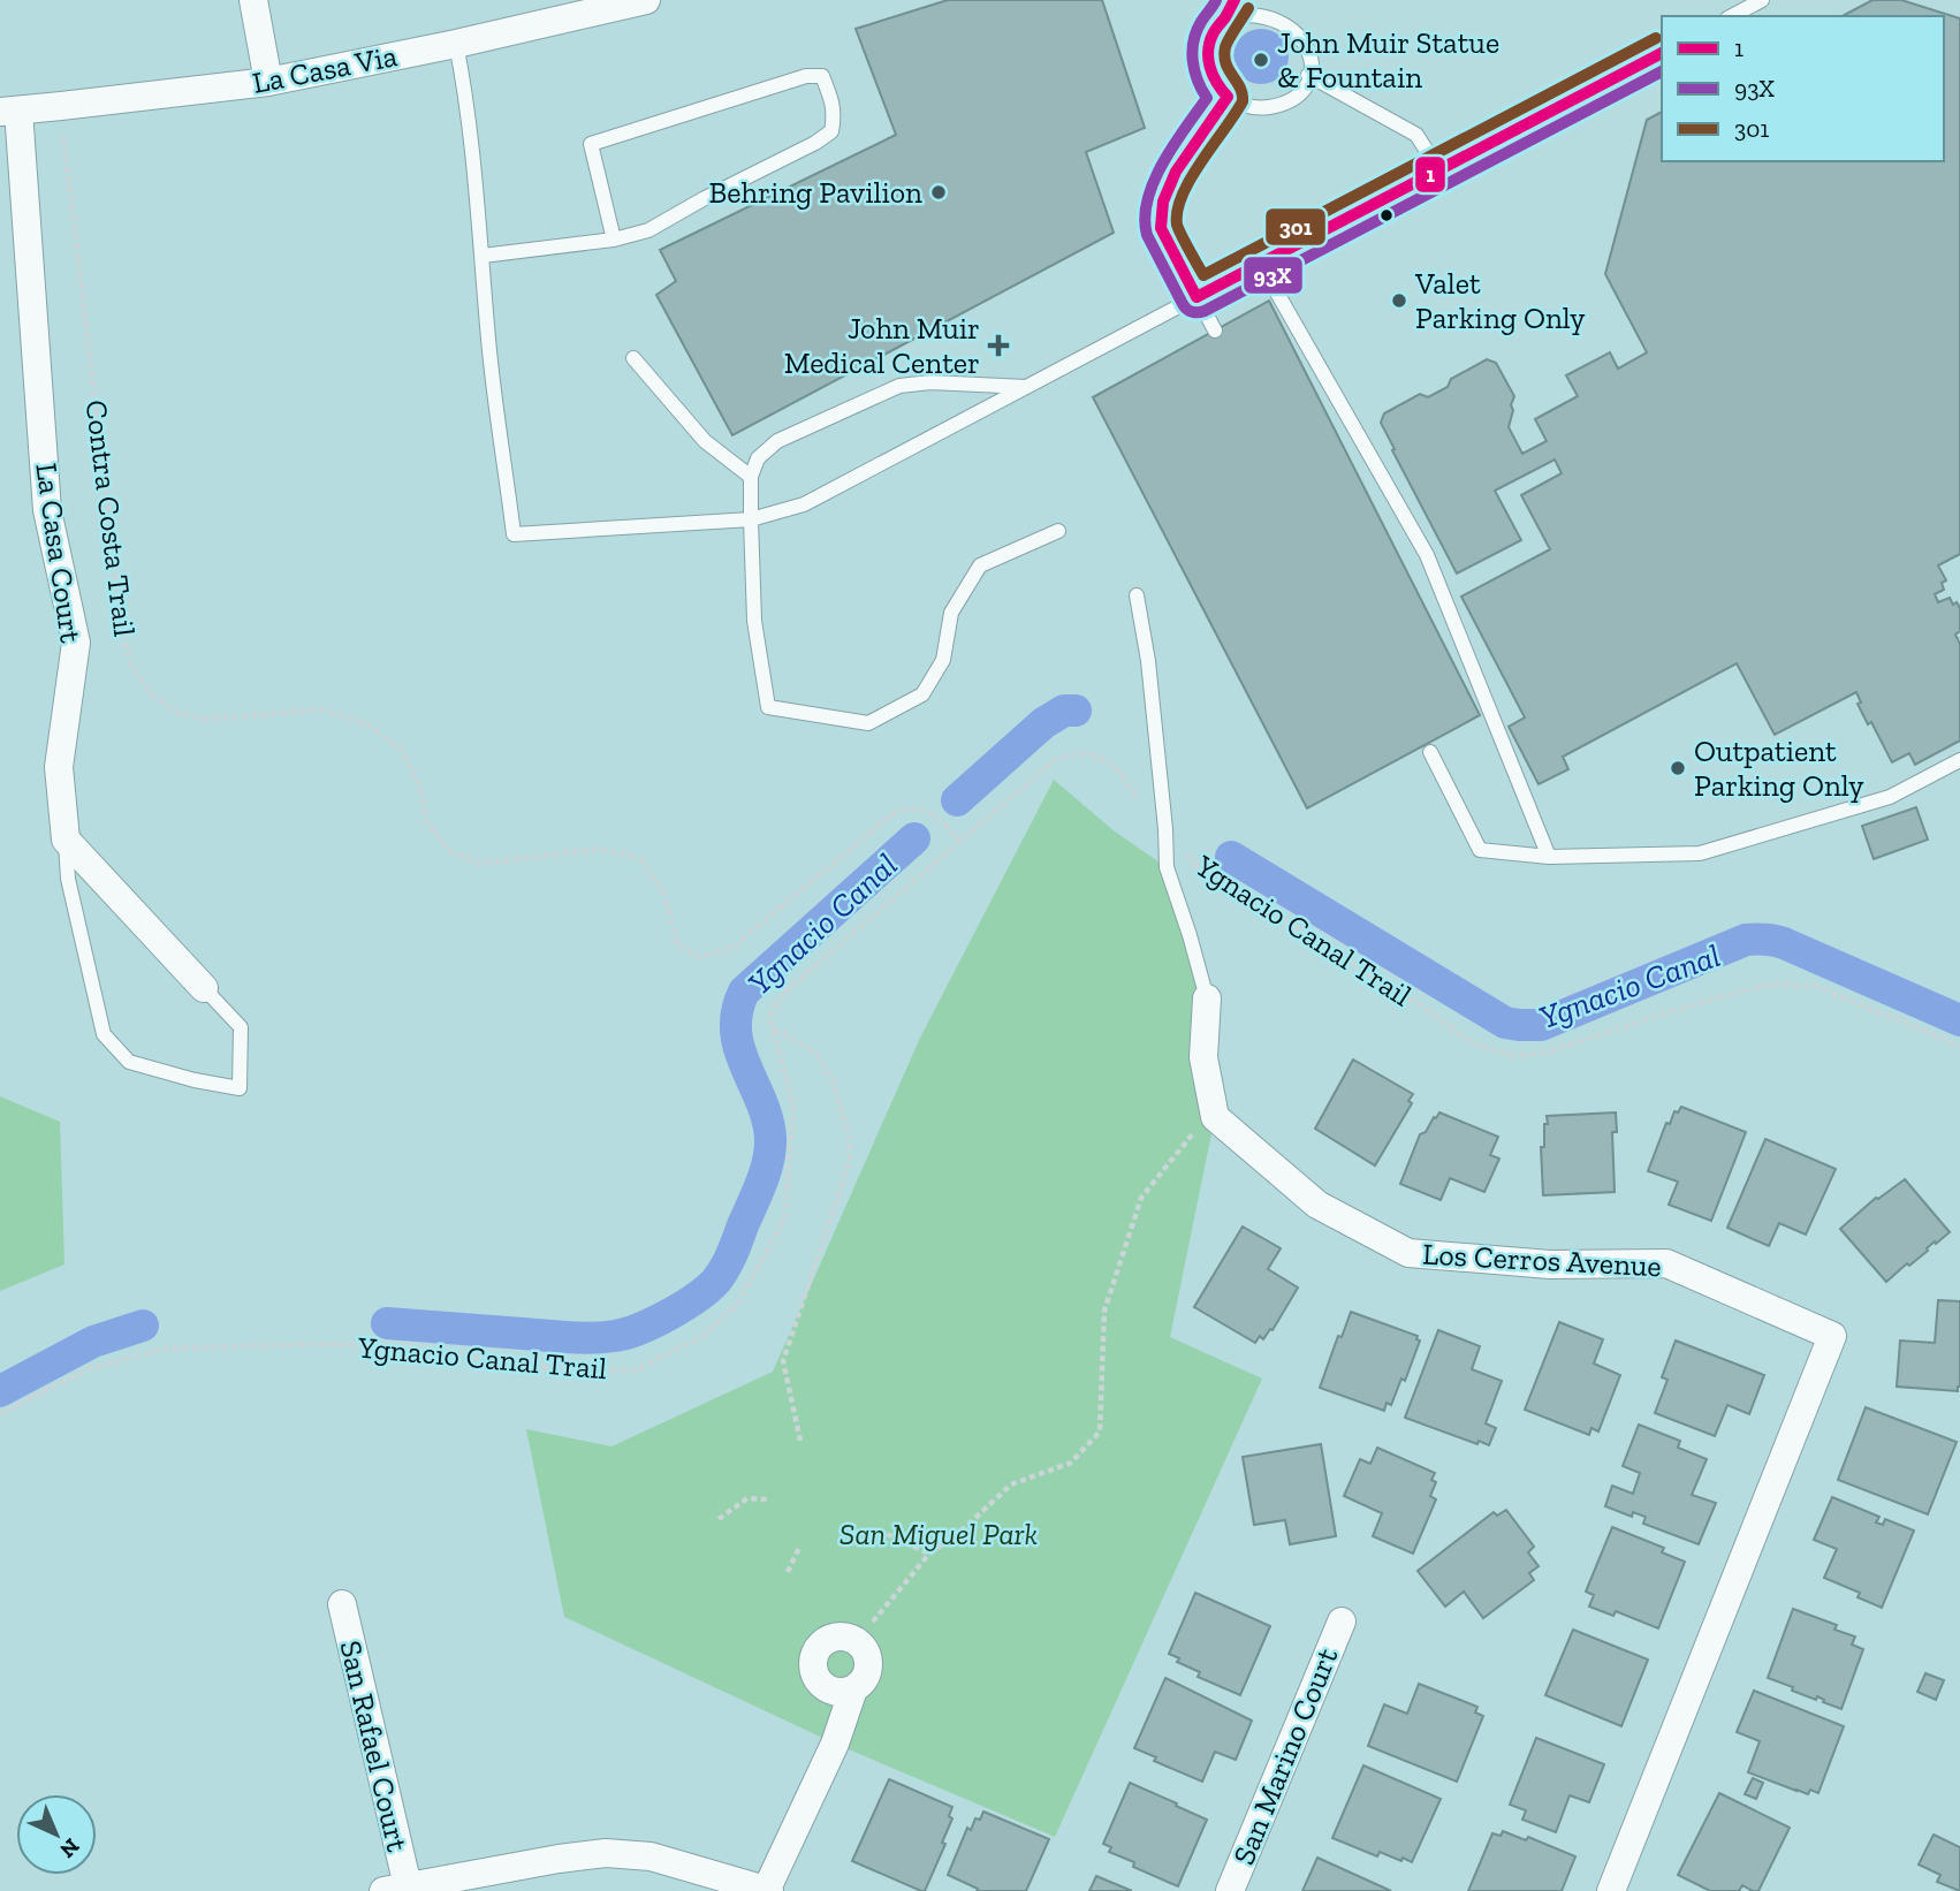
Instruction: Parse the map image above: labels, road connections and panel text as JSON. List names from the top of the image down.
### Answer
{
  "streets": {
    "street": [
      "La Casa Via",
      "La Casa Court",
      "Los Cerros Avenue",
      "San Rafael Court",
      "San Marino Court"
    ],
    "path": ["Contra Costa Trail", "Ygnacio Canal Trail"]
  },
  "crossings": [
    ["La Casa Via", "La Casa Court"],
    ["Contra Costa Trail", "Ygnacio Canal Trail"]
  ],
  "water": ["Ygnacio Canal"],
  "parks": ["San Miguel Park"],
  "places": {
    "other": [
      "John Muir Statue & Fountain",
      "Behring Pavilion",
      "Valet Parking Only",
      "Outpatient Parking Only"
    ],
    "health": ["John Muir Medical Center"]
  },
  "lines": ["transit line 1", "transit line 93X", "transit line 301"],
  "legend": ["1", "93X", "301"],
  "north": "bottom right"
}
